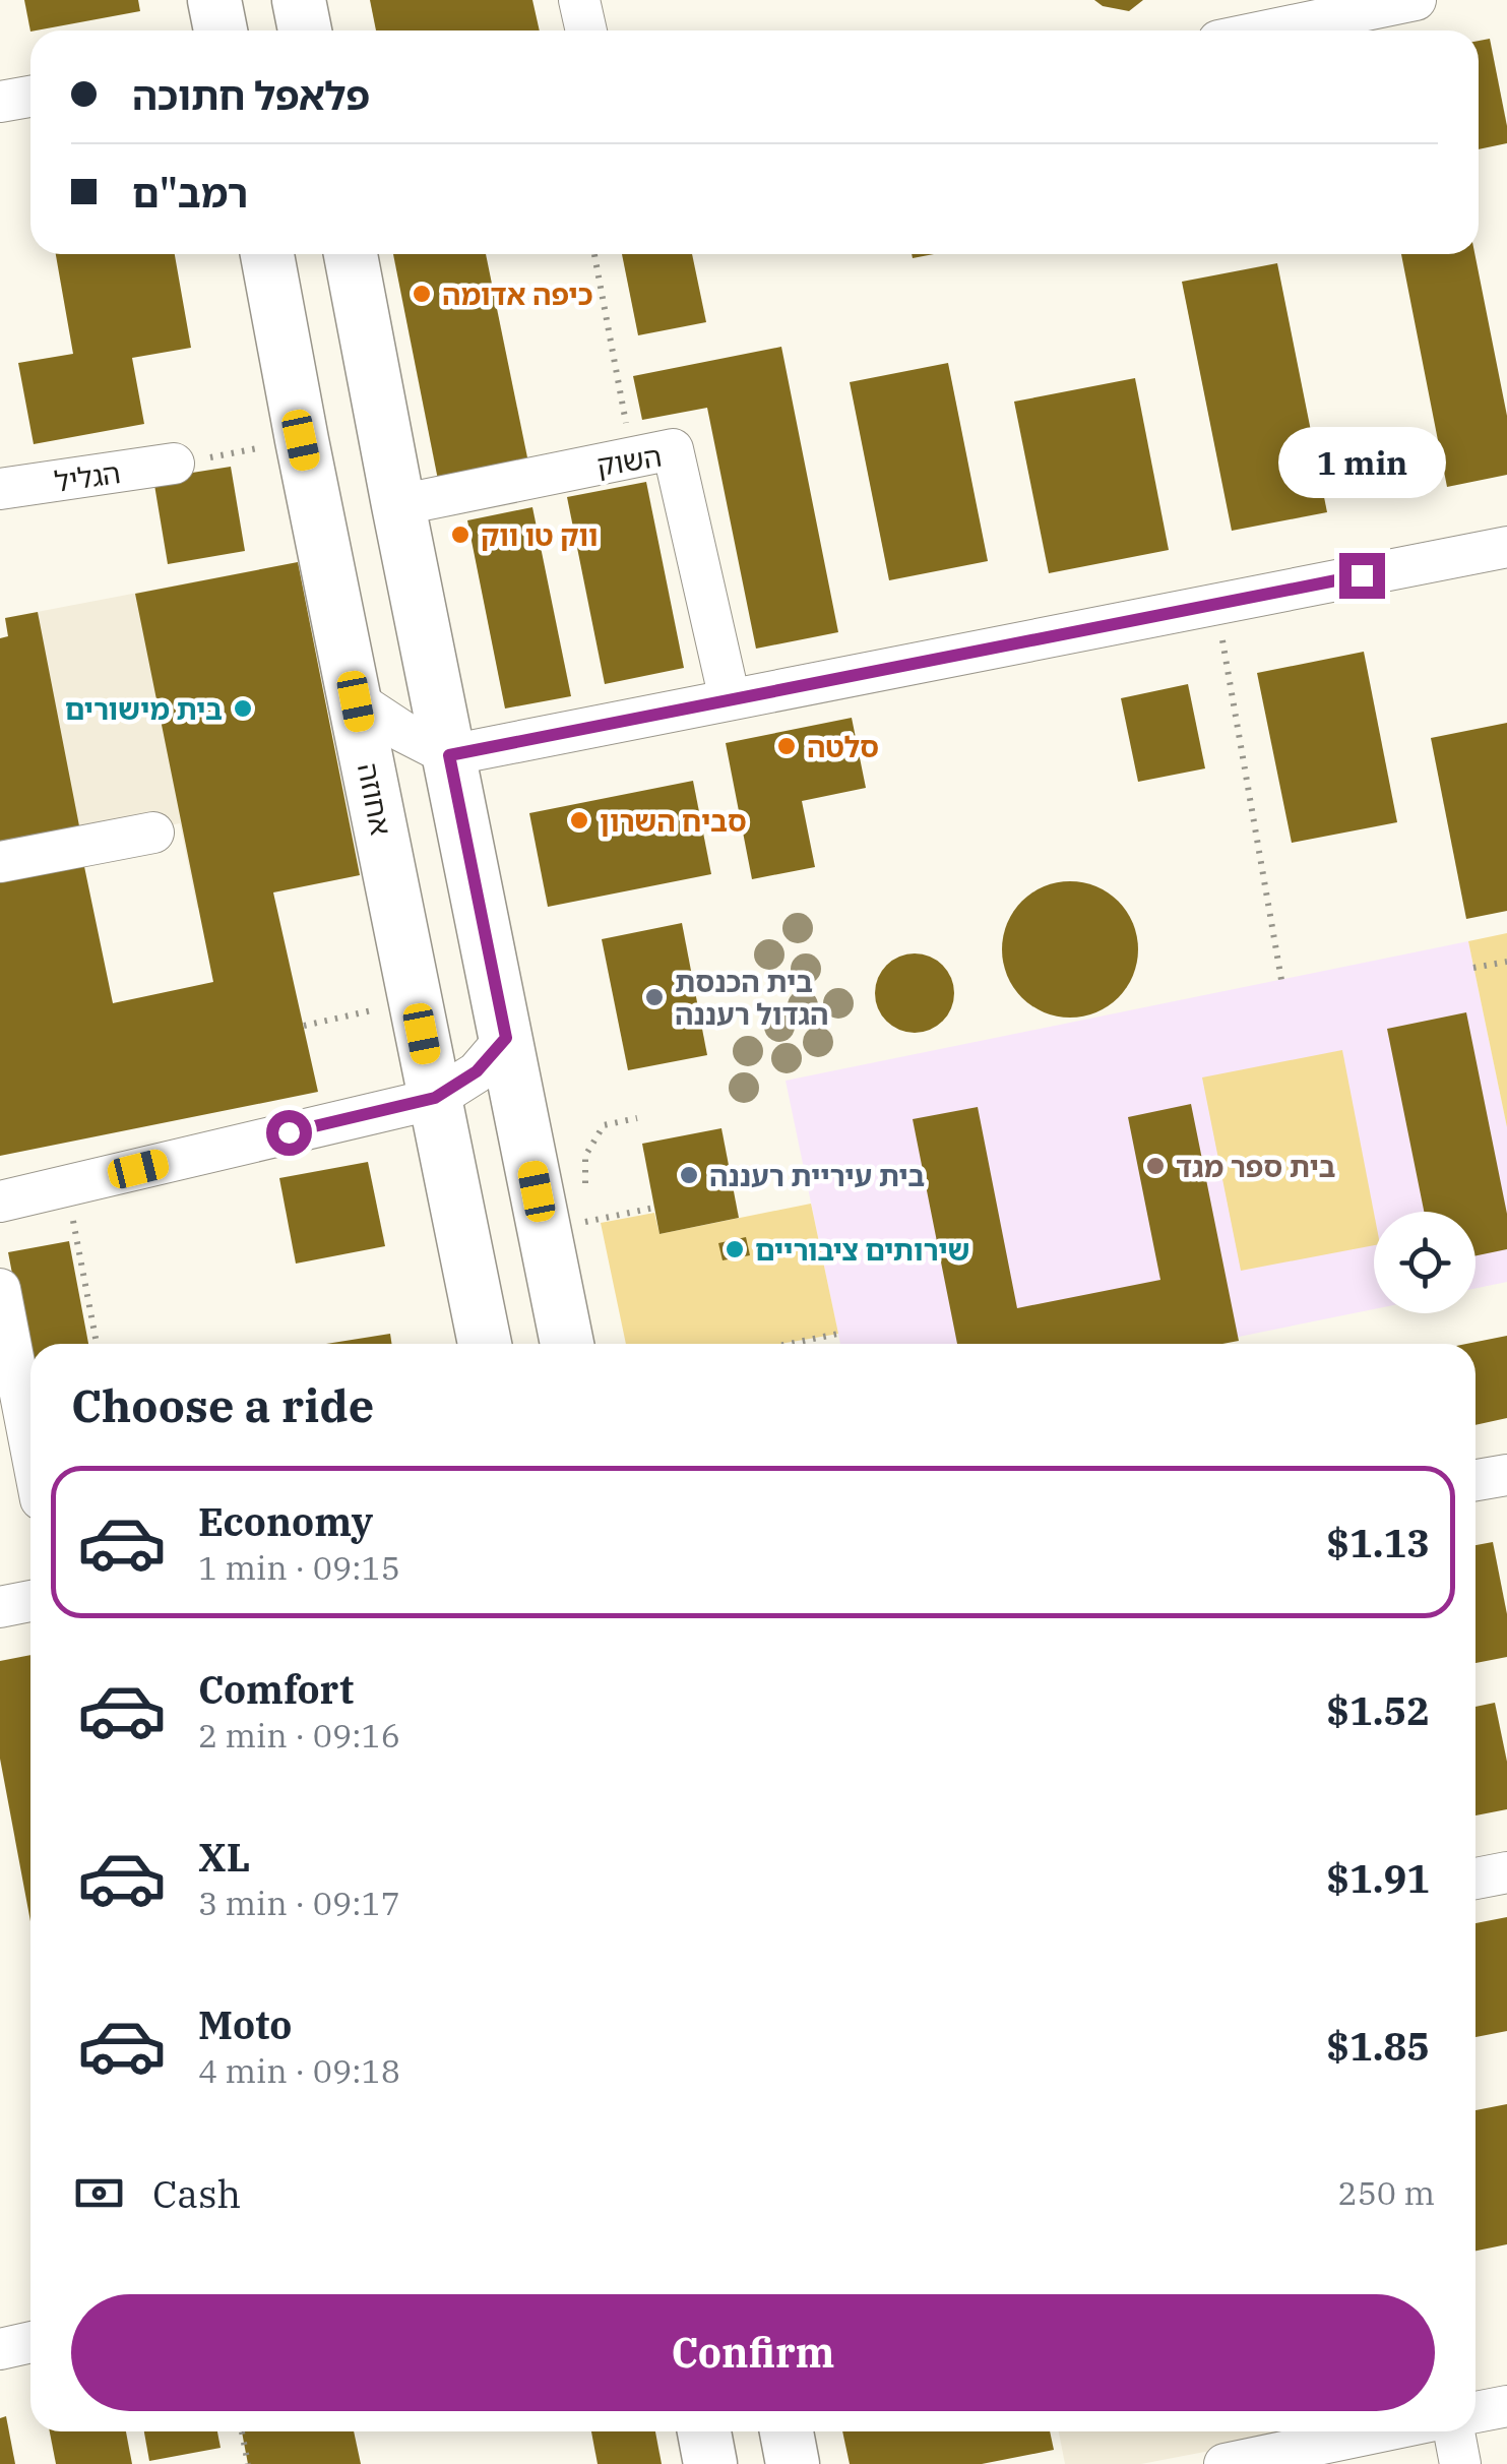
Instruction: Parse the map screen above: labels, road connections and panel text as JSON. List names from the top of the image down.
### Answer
{
  "streets": {
    "main road": ["אחוזה"],
    "street": ["השוק", "הגליל"]
  },
  "places": [
    "כיפה אדומה",
    "ווק טו ווק",
    "בית מישורים",
    "סלטה",
    "סביח השרון",
    "בית הכנסת הגדול רעננה",
    "בית ספר מגד",
    "בית עיריית רעננה",
    "שירותים ציבוריים"
  ],
  "page": {
    "banner": ["פלאפל חתוכה", "רמב\"ם"],
    "bubble": "1 min",
    "heading": "Choose a ride",
    "list": [
      {
        "name": "Economy",
        "note": "1 min · 09:15",
        "value": "$1.13"
      },
      {
        "name": "Comfort",
        "note": "2 min · 09:16",
        "value": "$1.52"
      },
      {
        "name": "XL",
        "note": "3 min · 09:17",
        "value": "$1.91"
      },
      {
        "name": "Moto",
        "note": "4 min · 09:18",
        "value": "$1.85"
      }
    ],
    "pay": ["Cash", "250 m"],
    "buttons": "Confirm"
  }
}
